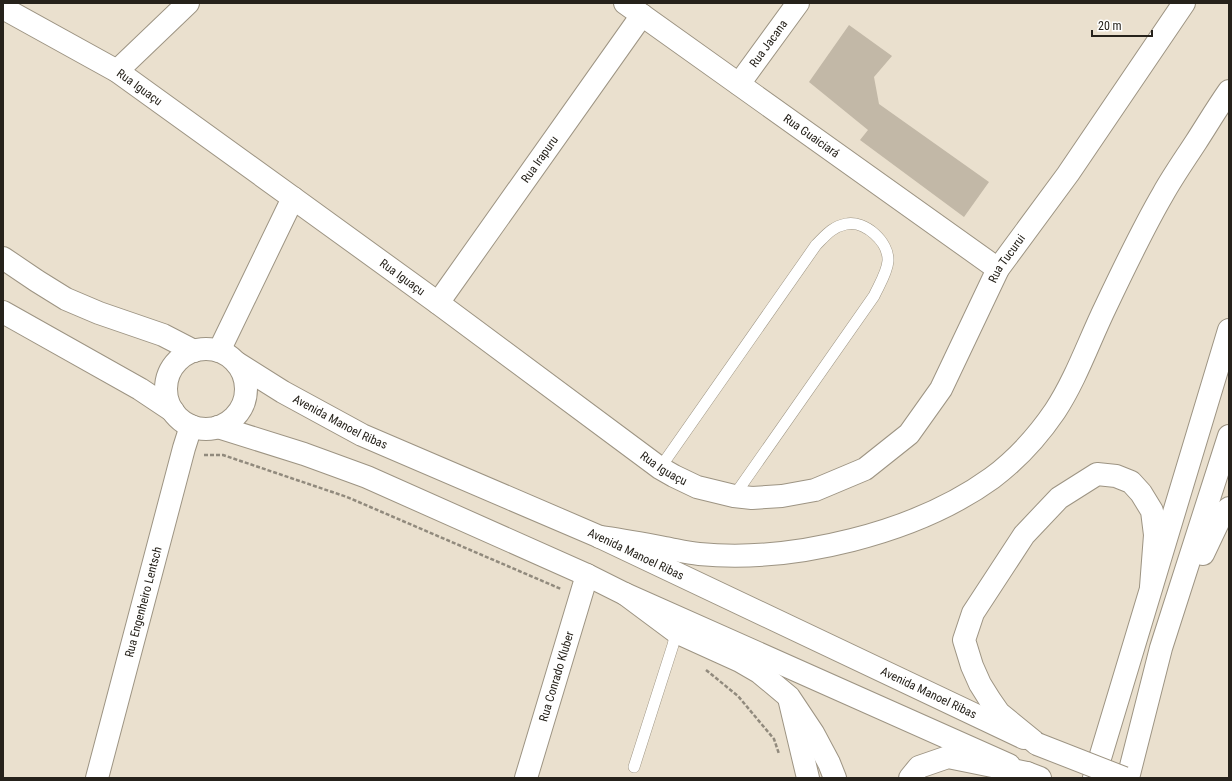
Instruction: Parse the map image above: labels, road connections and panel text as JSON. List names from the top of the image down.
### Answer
{
  "streets": {
    "main road": [
      "Rua Jacana",
      "Rua Iguaçu",
      "Rua Guaiciará",
      "Rua Irapuru",
      "Rua Tucurui",
      "Avenida Manoel Ribas",
      "Rua Engenheiro Lentsch",
      "Rua Conrado Kluber"
    ]
  },
  "crossings": [
    ["Rua Jacana", "Rua Guaiciará"],
    ["Rua Iguaçu", "Rua Irapuru"],
    ["Rua Iguaçu", "Rua Tucurui"],
    ["Rua Guaiciará", "Rua Irapuru"],
    ["Rua Guaiciará", "Rua Tucurui"],
    ["Avenida Manoel Ribas", "Rua Engenheiro Lentsch"]
  ],
  "scale_bar": "20 m"
}
